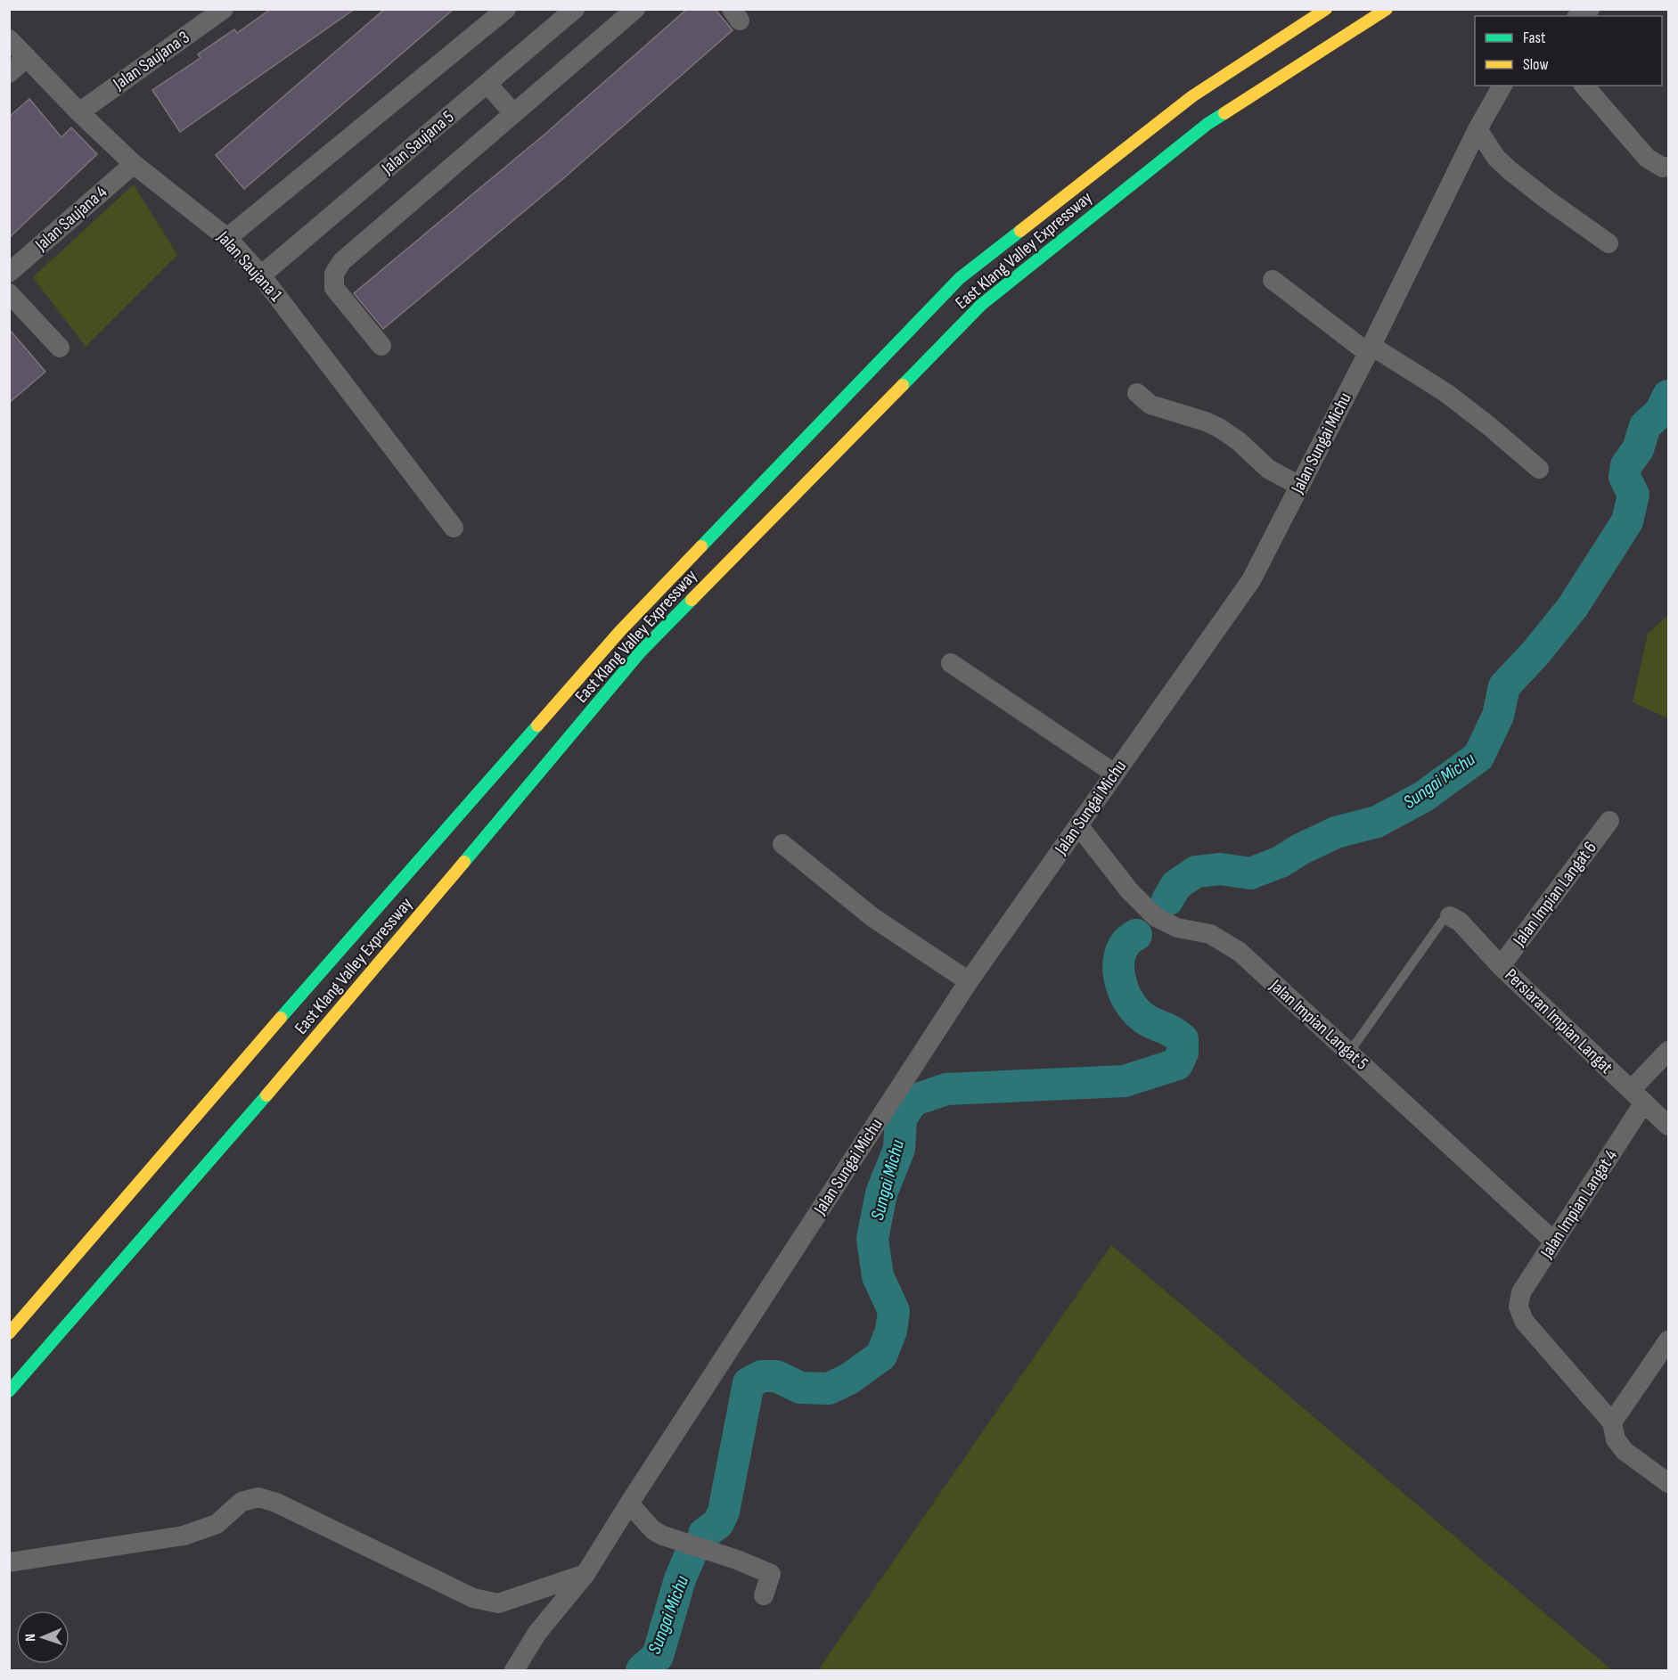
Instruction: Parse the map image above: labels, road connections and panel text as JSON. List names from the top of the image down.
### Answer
{
  "streets": {
    "highway": ["East Klang Valley Expressway"],
    "street": [
      "Jalan Saujana 3",
      "Jalan Saujana 5",
      "Jalan Saujana 4",
      "Jalan Saujana 1",
      "Jalan Sungai Michu",
      "Jalan Impian Langat 6",
      "Persiaran Impian Langat",
      "Jalan Impian Langat 5",
      "Jalan Impian Langat 4"
    ]
  },
  "crossings": [
    ["Jalan Saujana 3", "Jalan Saujana 1"],
    ["Jalan Saujana 5", "Jalan Saujana 1"],
    ["Jalan Saujana 4", "Jalan Saujana 1"],
    ["Jalan Sungai Michu", "Jalan Impian Langat 5"],
    ["Jalan Impian Langat 6", "Persiaran Impian Langat"],
    ["Persiaran Impian Langat", "Jalan Impian Langat 4"],
    ["Jalan Impian Langat 5", "Jalan Impian Langat 4"]
  ],
  "water": ["Sungai Michu"],
  "legend": ["Fast", "Slow"],
  "north": "left"
}
